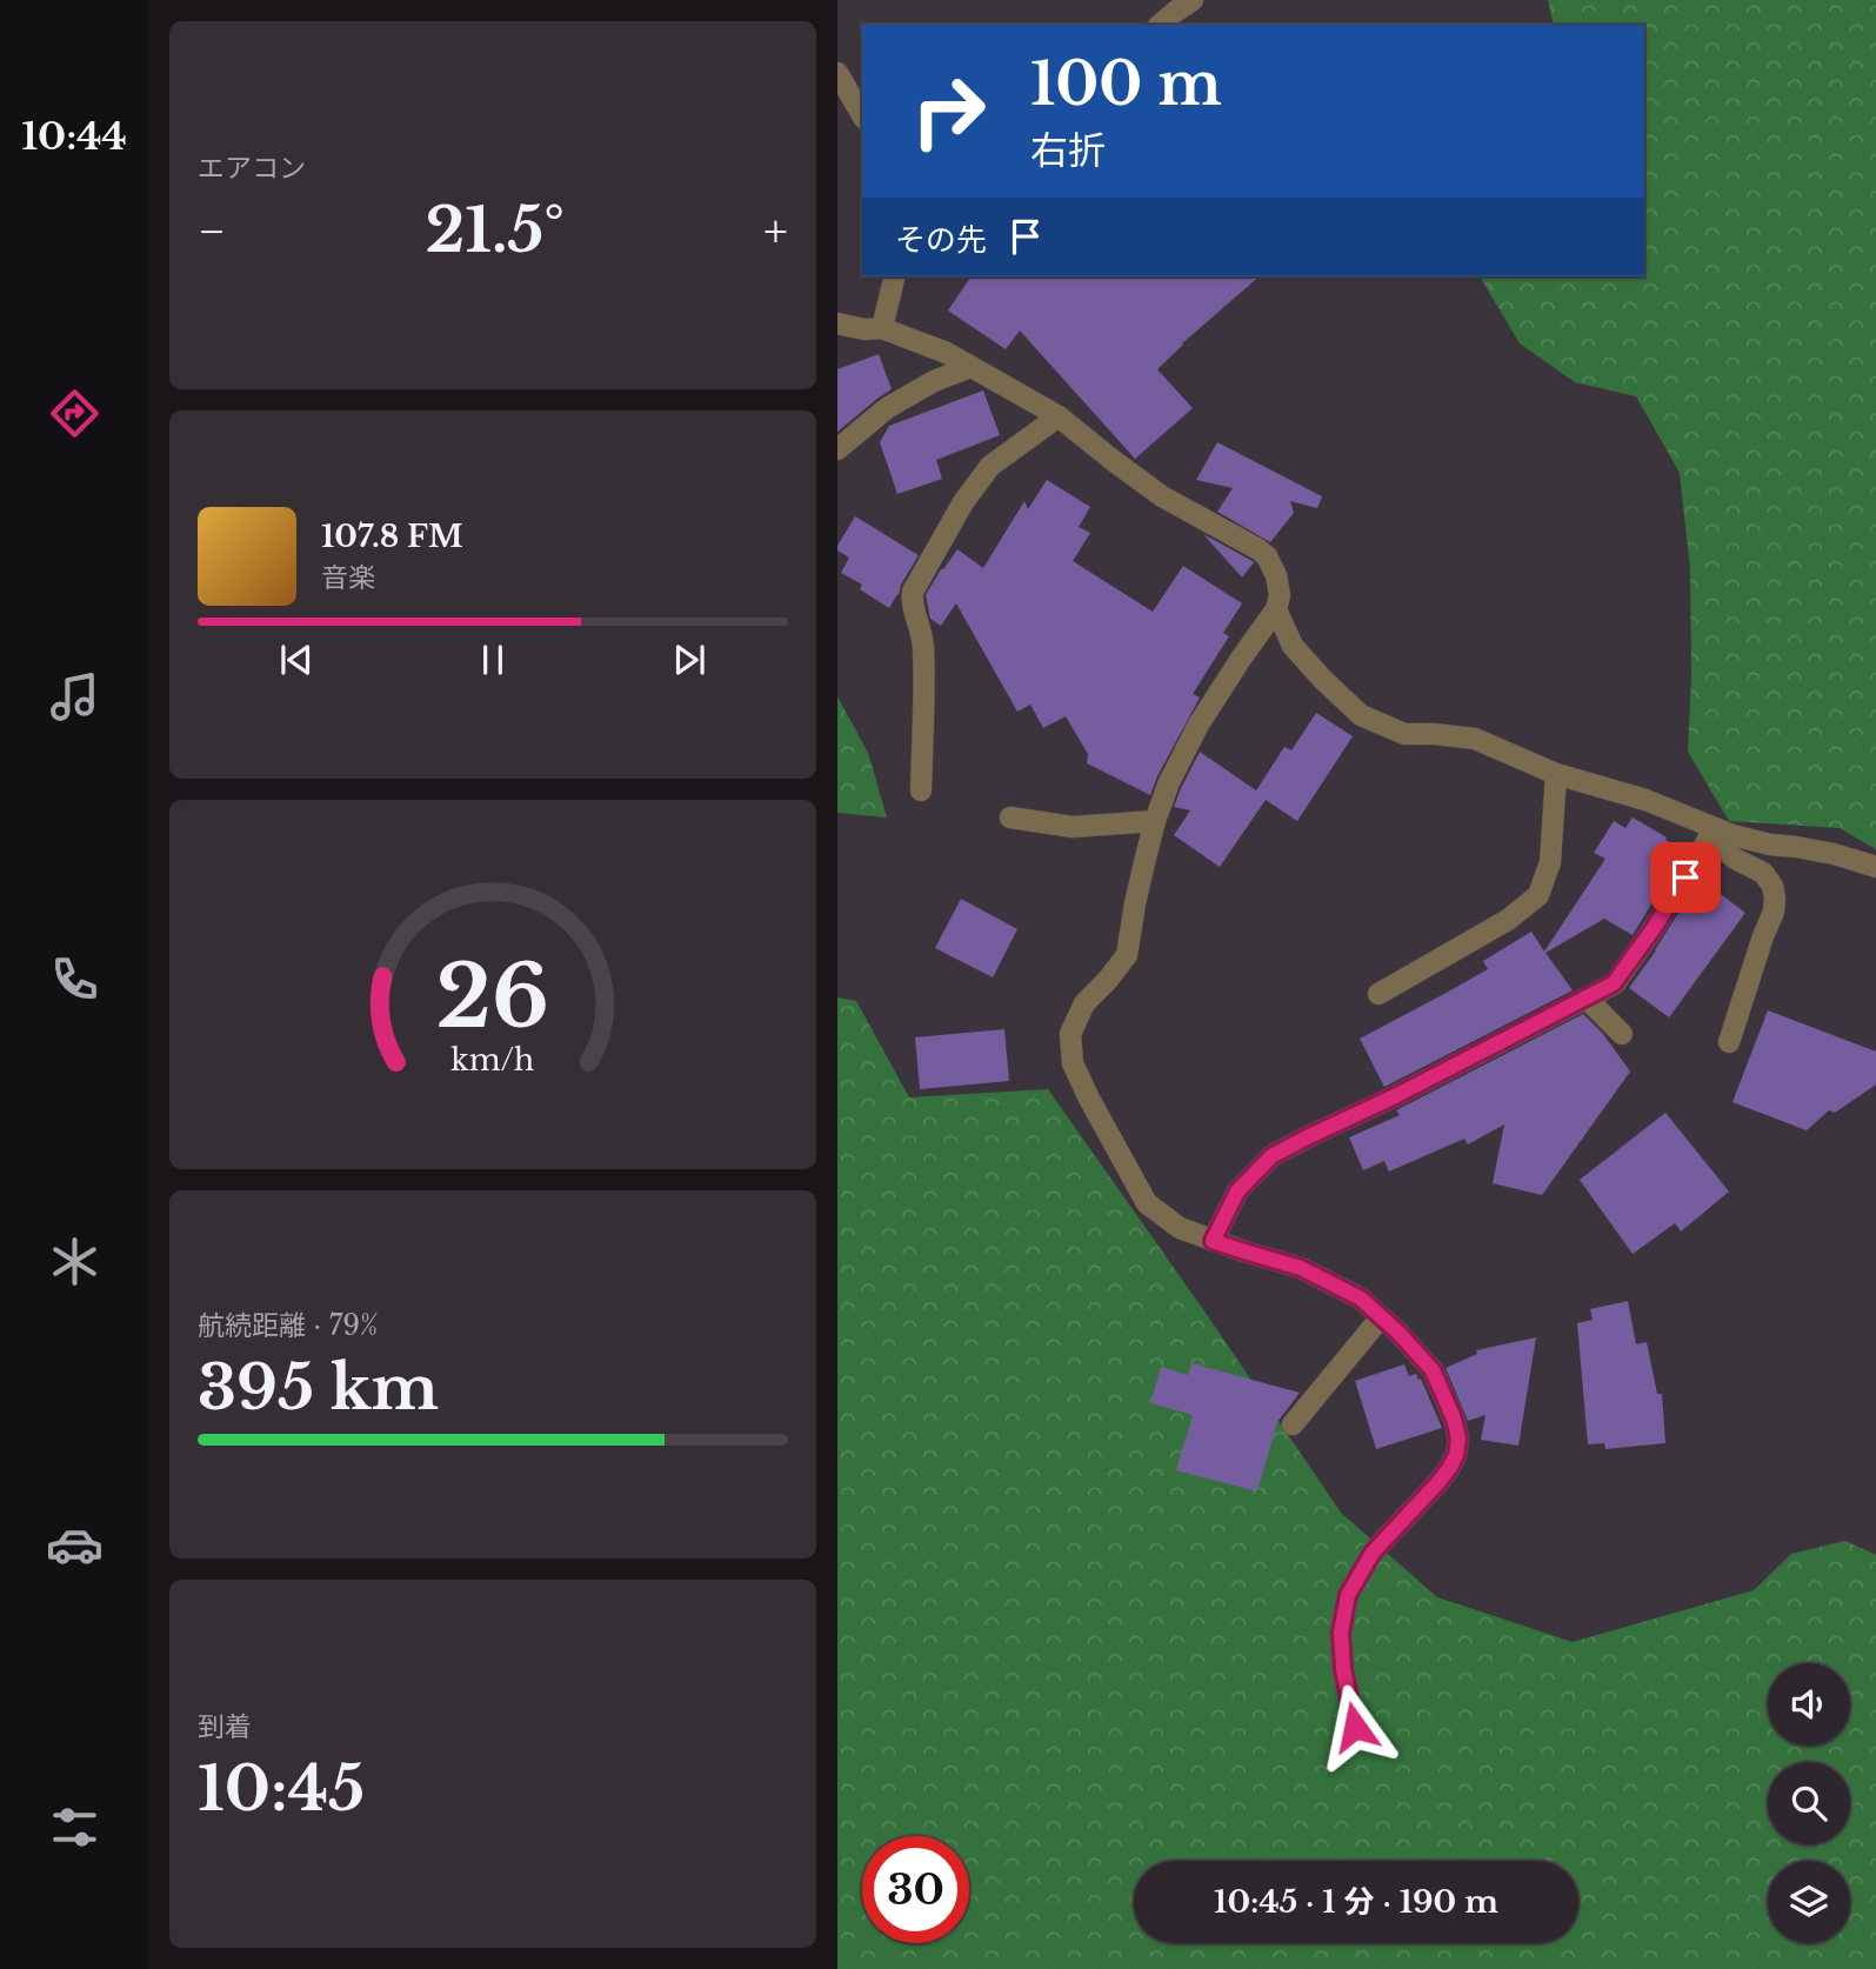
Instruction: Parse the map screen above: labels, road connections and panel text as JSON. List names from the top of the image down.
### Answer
{
  "page": {
    "tabs": "10:44",
    "tile": [
      "エアコン",
      ["航続距離 · 79%", "395 km"],
      ["到着", "10:45"]
    ],
    "turn": ["100 m", "右折"],
    "heat": ["−", "21.5°", "+"],
    "then": "その先",
    "song": ["107.8 FM", "音楽"],
    "limit": "30",
    "trip": "10:45 · 1 分 · 190 m",
    "gauge": ["26", "km/h"]
  }
}
